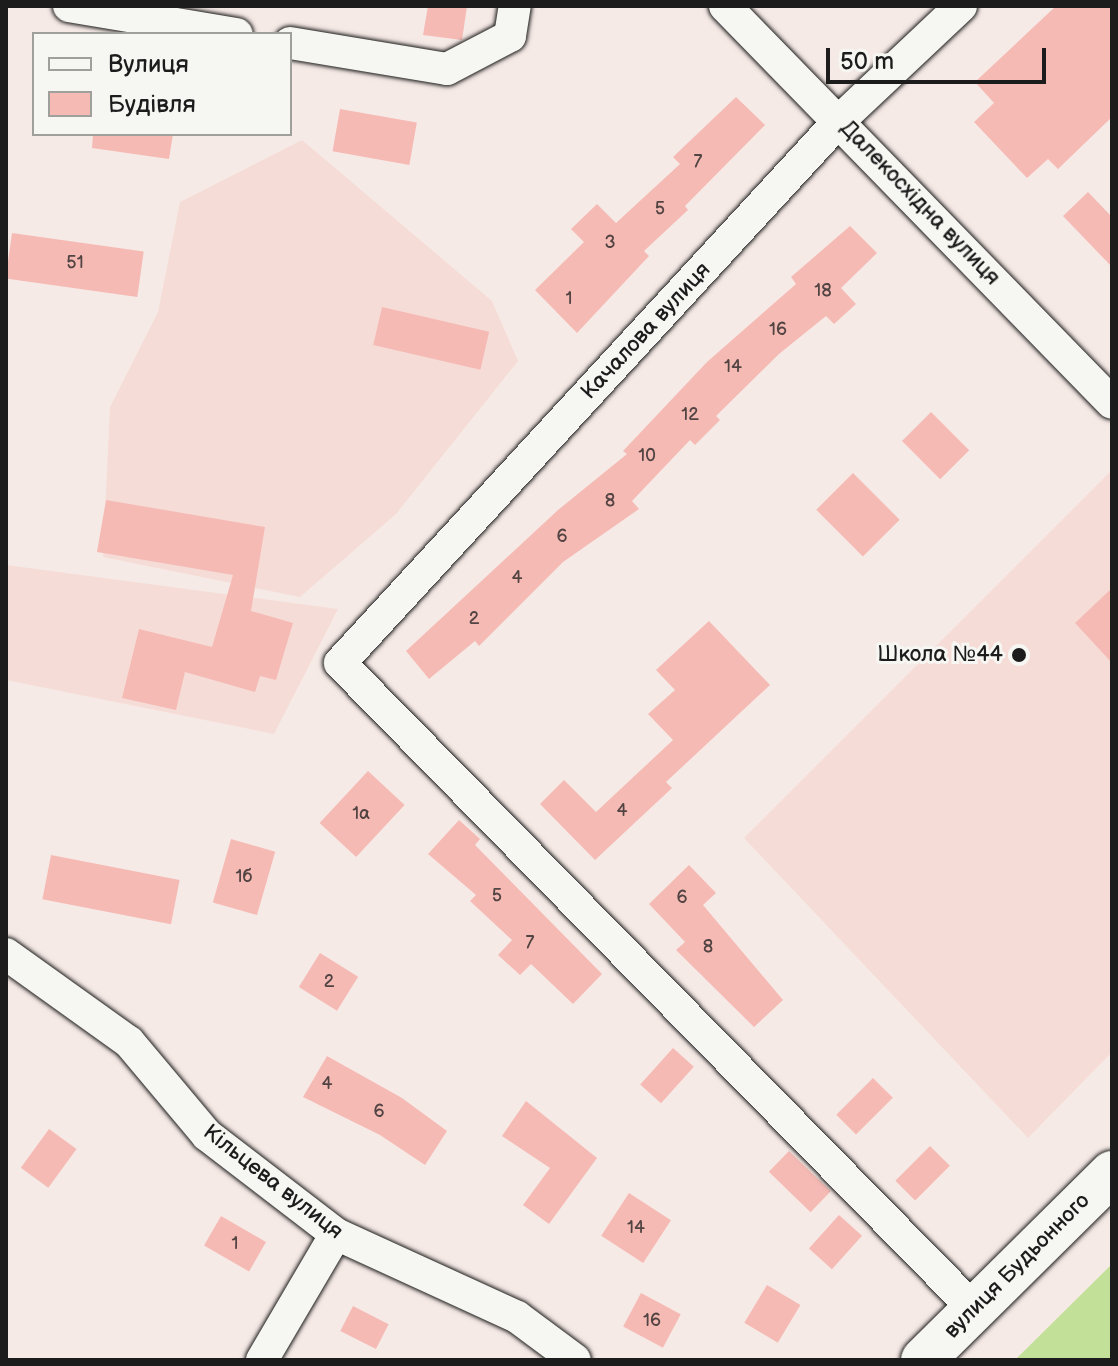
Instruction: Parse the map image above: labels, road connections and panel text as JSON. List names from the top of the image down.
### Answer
{
  "streets": {
    "main road": ["вулиця Будьонного"],
    "street": ["Далекосхідна вулиця", "Качалова вулиця", "Кільцева вулиця"]
  },
  "crossings": [
    ["Далекосхідна вулиця", "Качалова вулиця"],
    ["Качалова вулиця", "вулиця Будьонного"]
  ],
  "places": ["Школа №44"],
  "house_numbers": [
    "7",
    "5",
    "3",
    "51",
    "18",
    "1",
    "16",
    "14",
    "12",
    "10",
    "8",
    "6",
    "4",
    "2",
    "4",
    "1а",
    "1б",
    "5",
    "6",
    "7",
    "8",
    "2",
    "4",
    "6",
    "14",
    "1",
    "16"
  ],
  "legend": ["Вулиця", "Будівля"],
  "scale_bar": "50 m"
}
